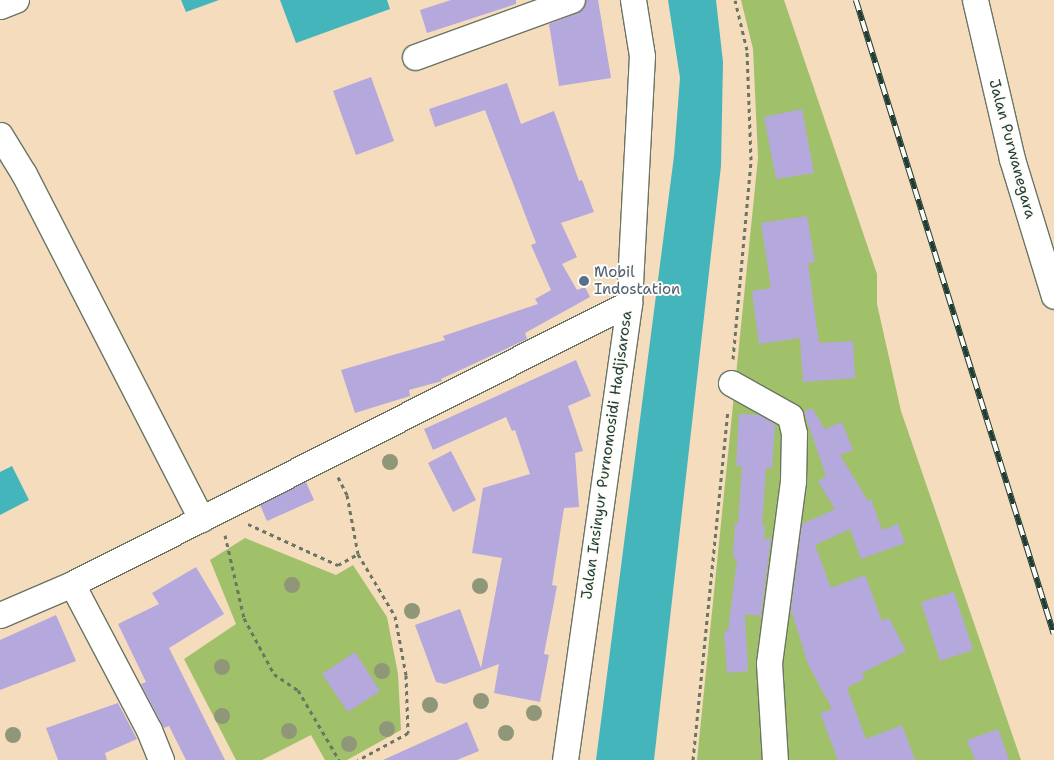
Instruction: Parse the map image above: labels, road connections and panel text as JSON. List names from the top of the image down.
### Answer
{
  "streets": {
    "street": ["Jalan Purwanegara", "Jalan Insinyur Purnomosidi Hadjisarosa"]
  },
  "places": ["Mobil Indostation"]
}
